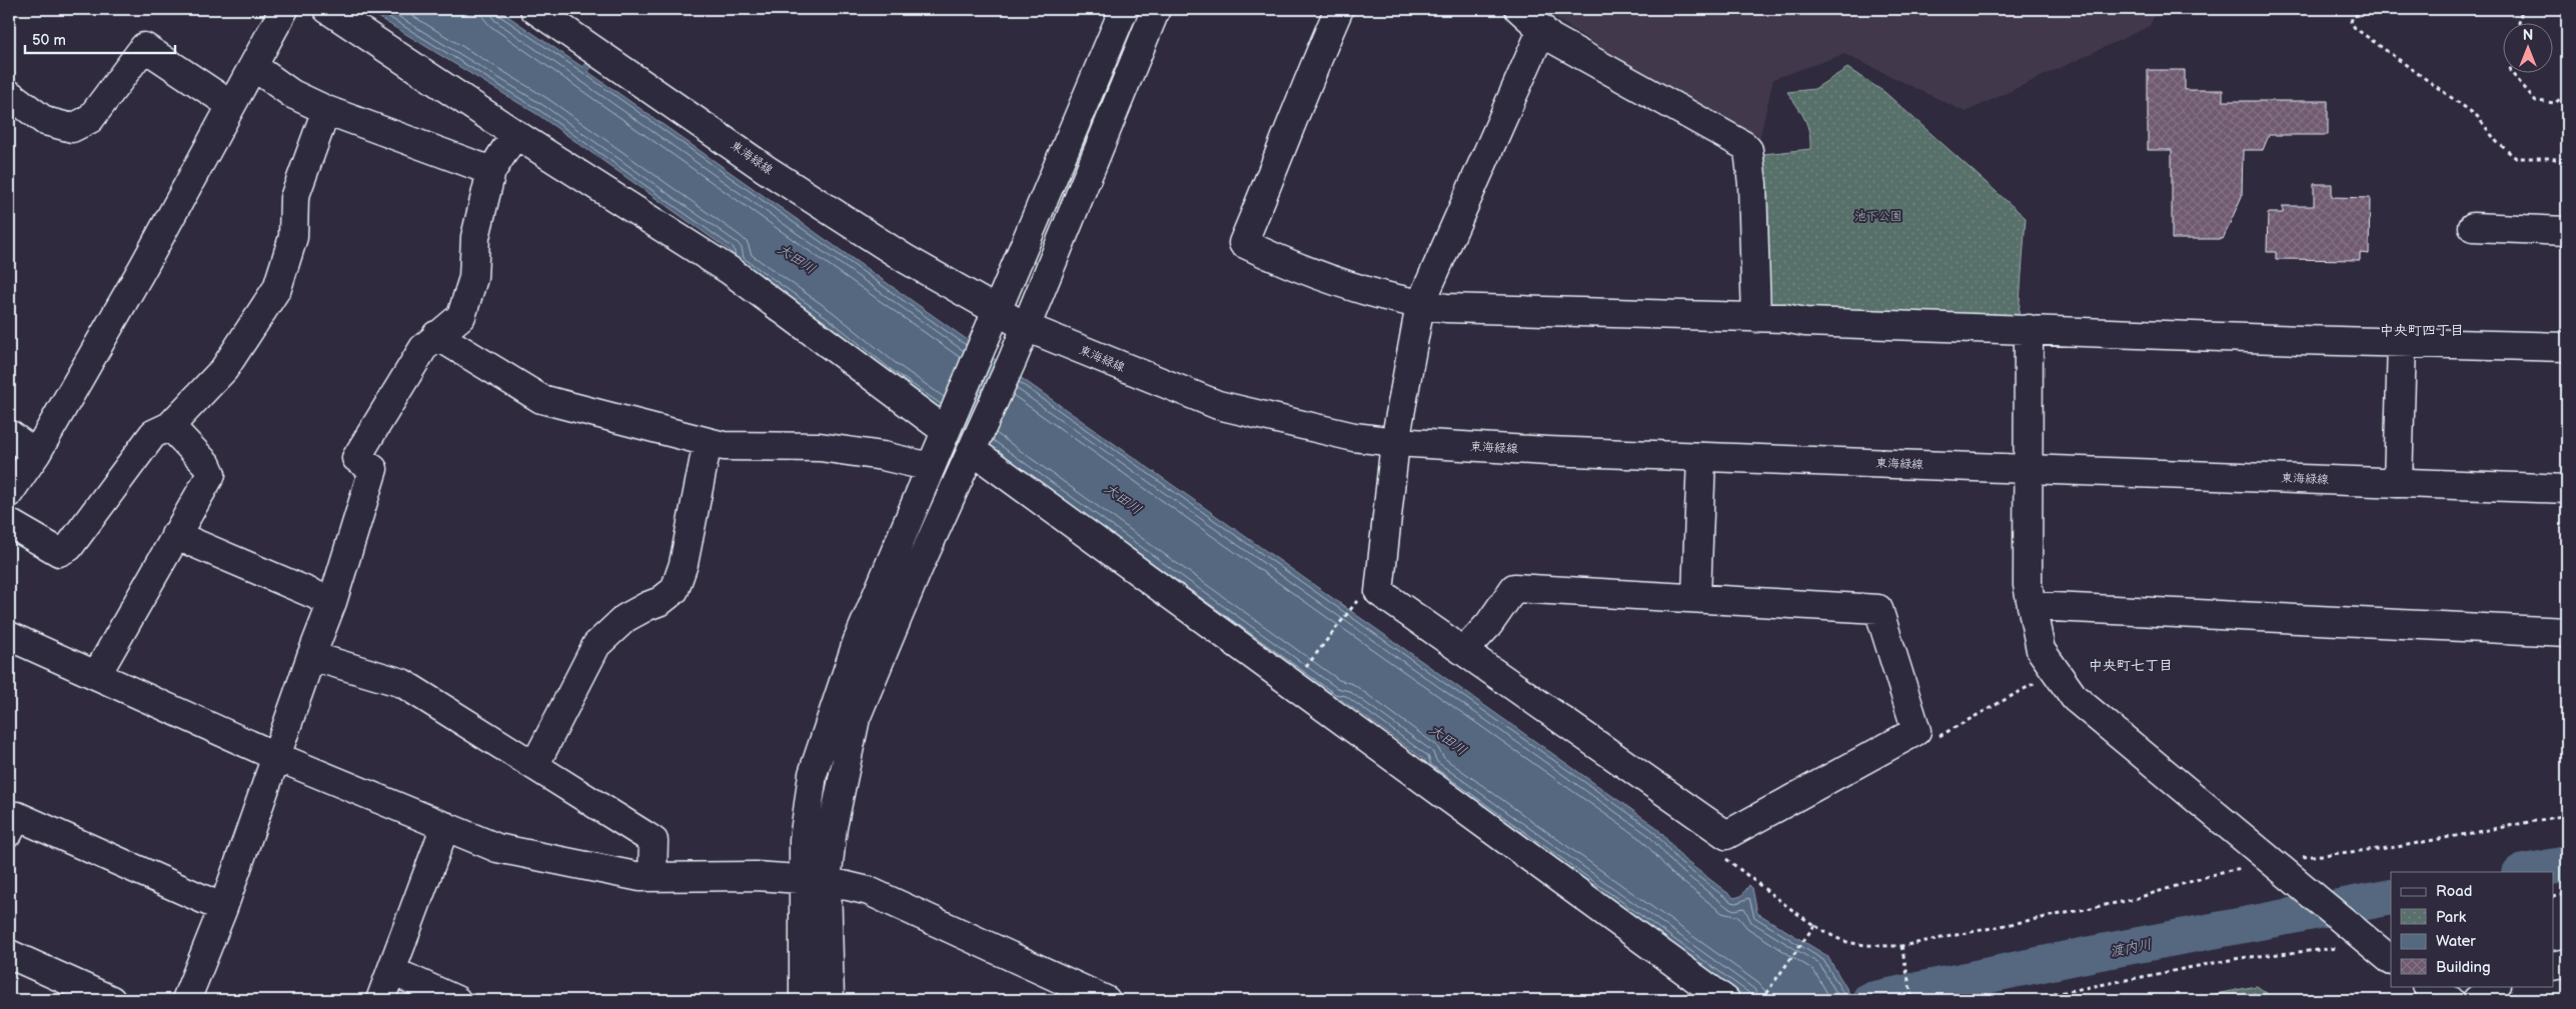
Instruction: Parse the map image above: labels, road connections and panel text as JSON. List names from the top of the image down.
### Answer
{
  "streets": {
    "street": ["東海緑線"]
  },
  "districts": ["中央町四丁目", "中央町七丁目"],
  "water": ["大田川", "渡内川"],
  "parks": ["池下公園"],
  "legend": [
    "Road",
    "Park",
    "Water",
    "Building"
  ],
  "scale_bar": "50 m",
  "north": "top"
}
